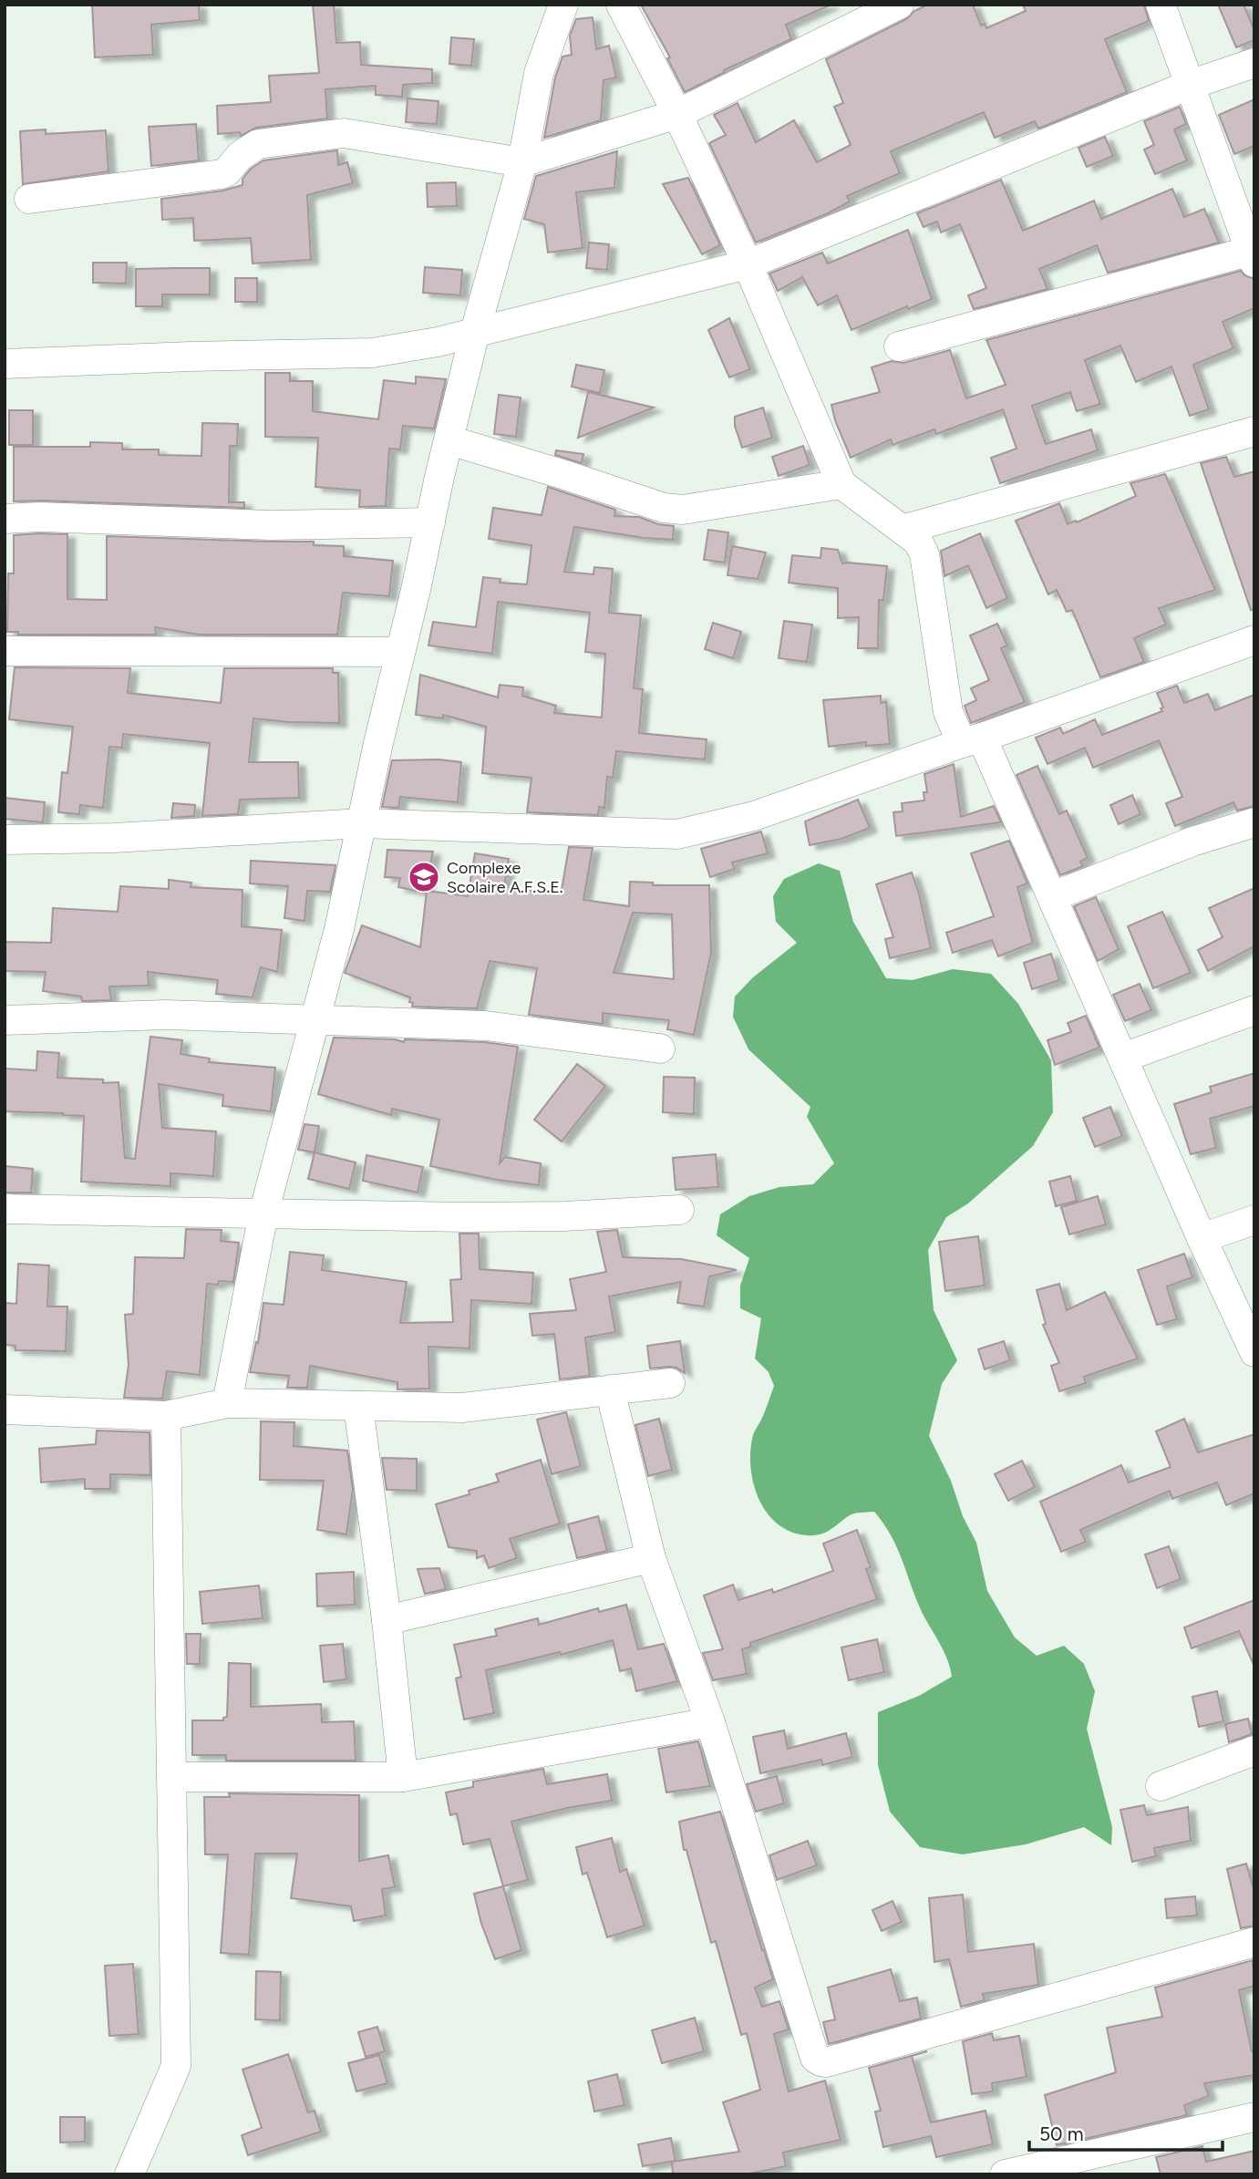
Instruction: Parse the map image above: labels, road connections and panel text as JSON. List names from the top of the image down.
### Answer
{
  "places": {
    "school or university": ["Complexe Scolaire A.F.S.E."]
  },
  "scale_bar": "50 m"
}
